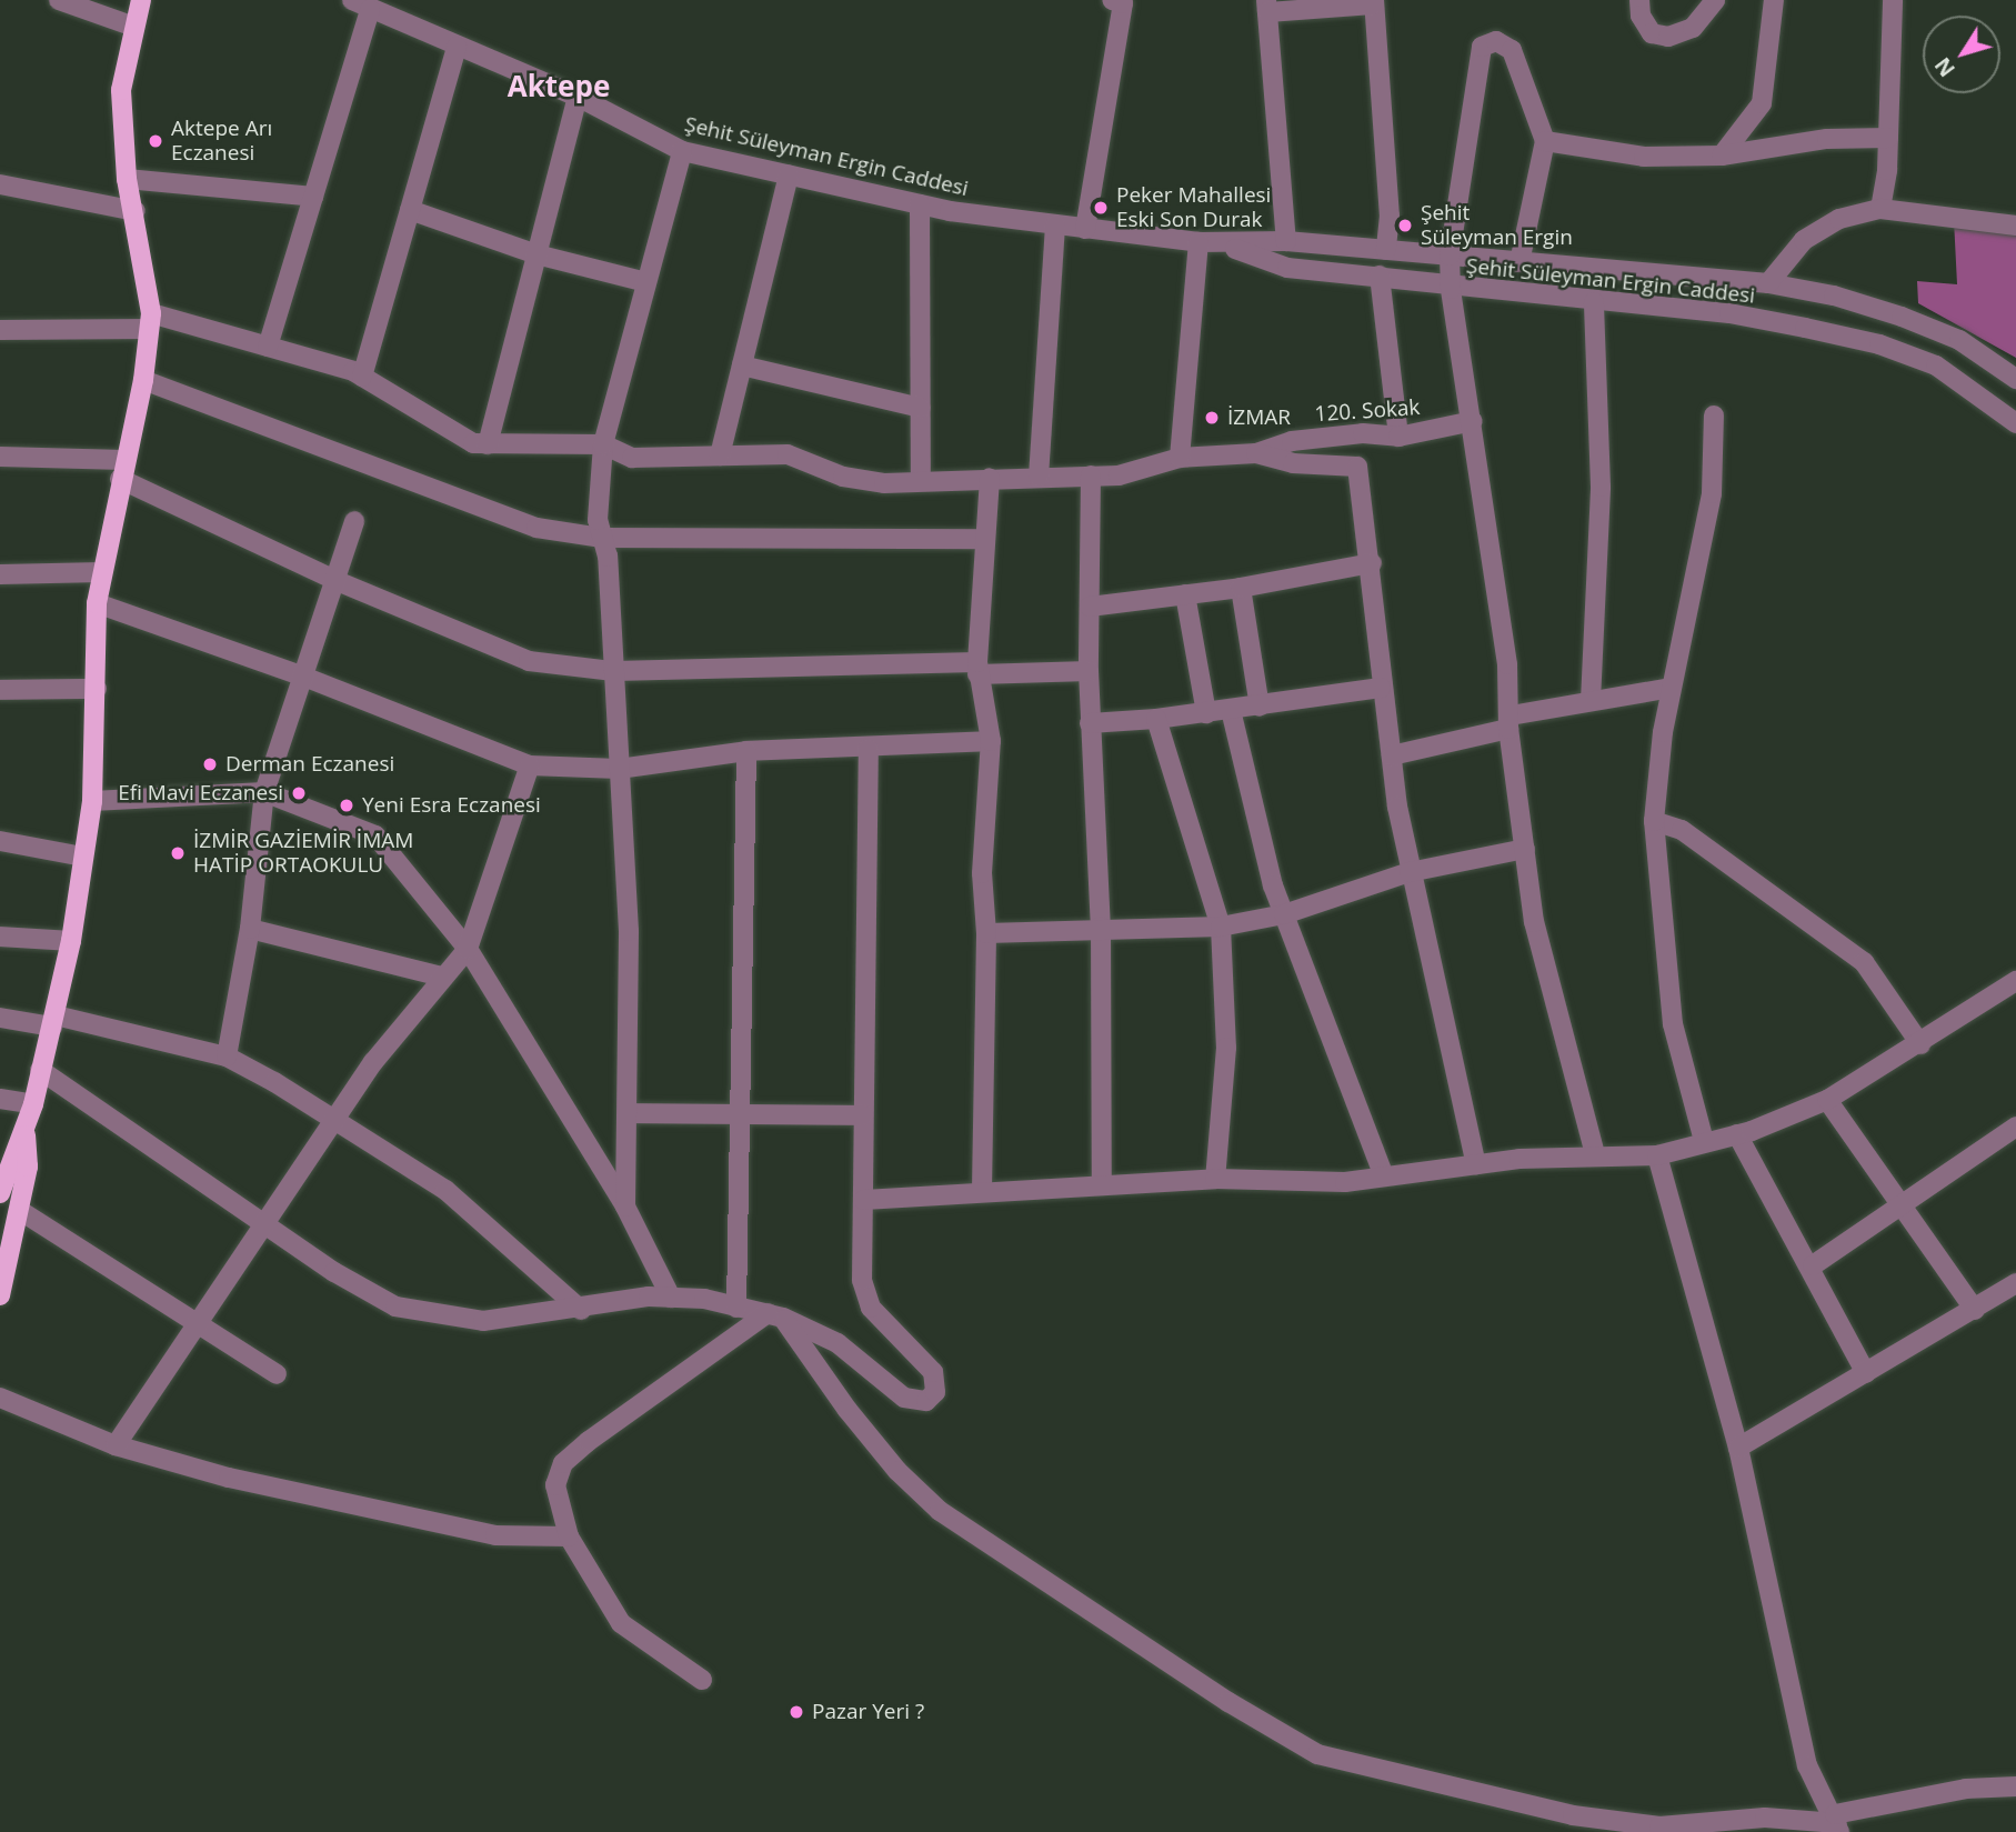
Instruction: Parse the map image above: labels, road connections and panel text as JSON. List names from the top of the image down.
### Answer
{
  "streets": {
    "street": ["Şehit Süleyman Ergin Caddesi", "120. Sokak"]
  },
  "districts": ["Aktepe"],
  "places": [
    "Aktepe Arı Eczanesi",
    "Peker Mahallesi Eski Son Durak",
    "Şehit Süleyman Ergin",
    "İZMAR",
    "Derman Eczanesi",
    "Efi Mavi Eczanesi",
    "Yeni Esra Eczanesi",
    "İZMİR GAZİEMİR İMAM HATİP ORTAOKULU",
    "Pazar Yeri ?"
  ],
  "north": "bottom left"
}
